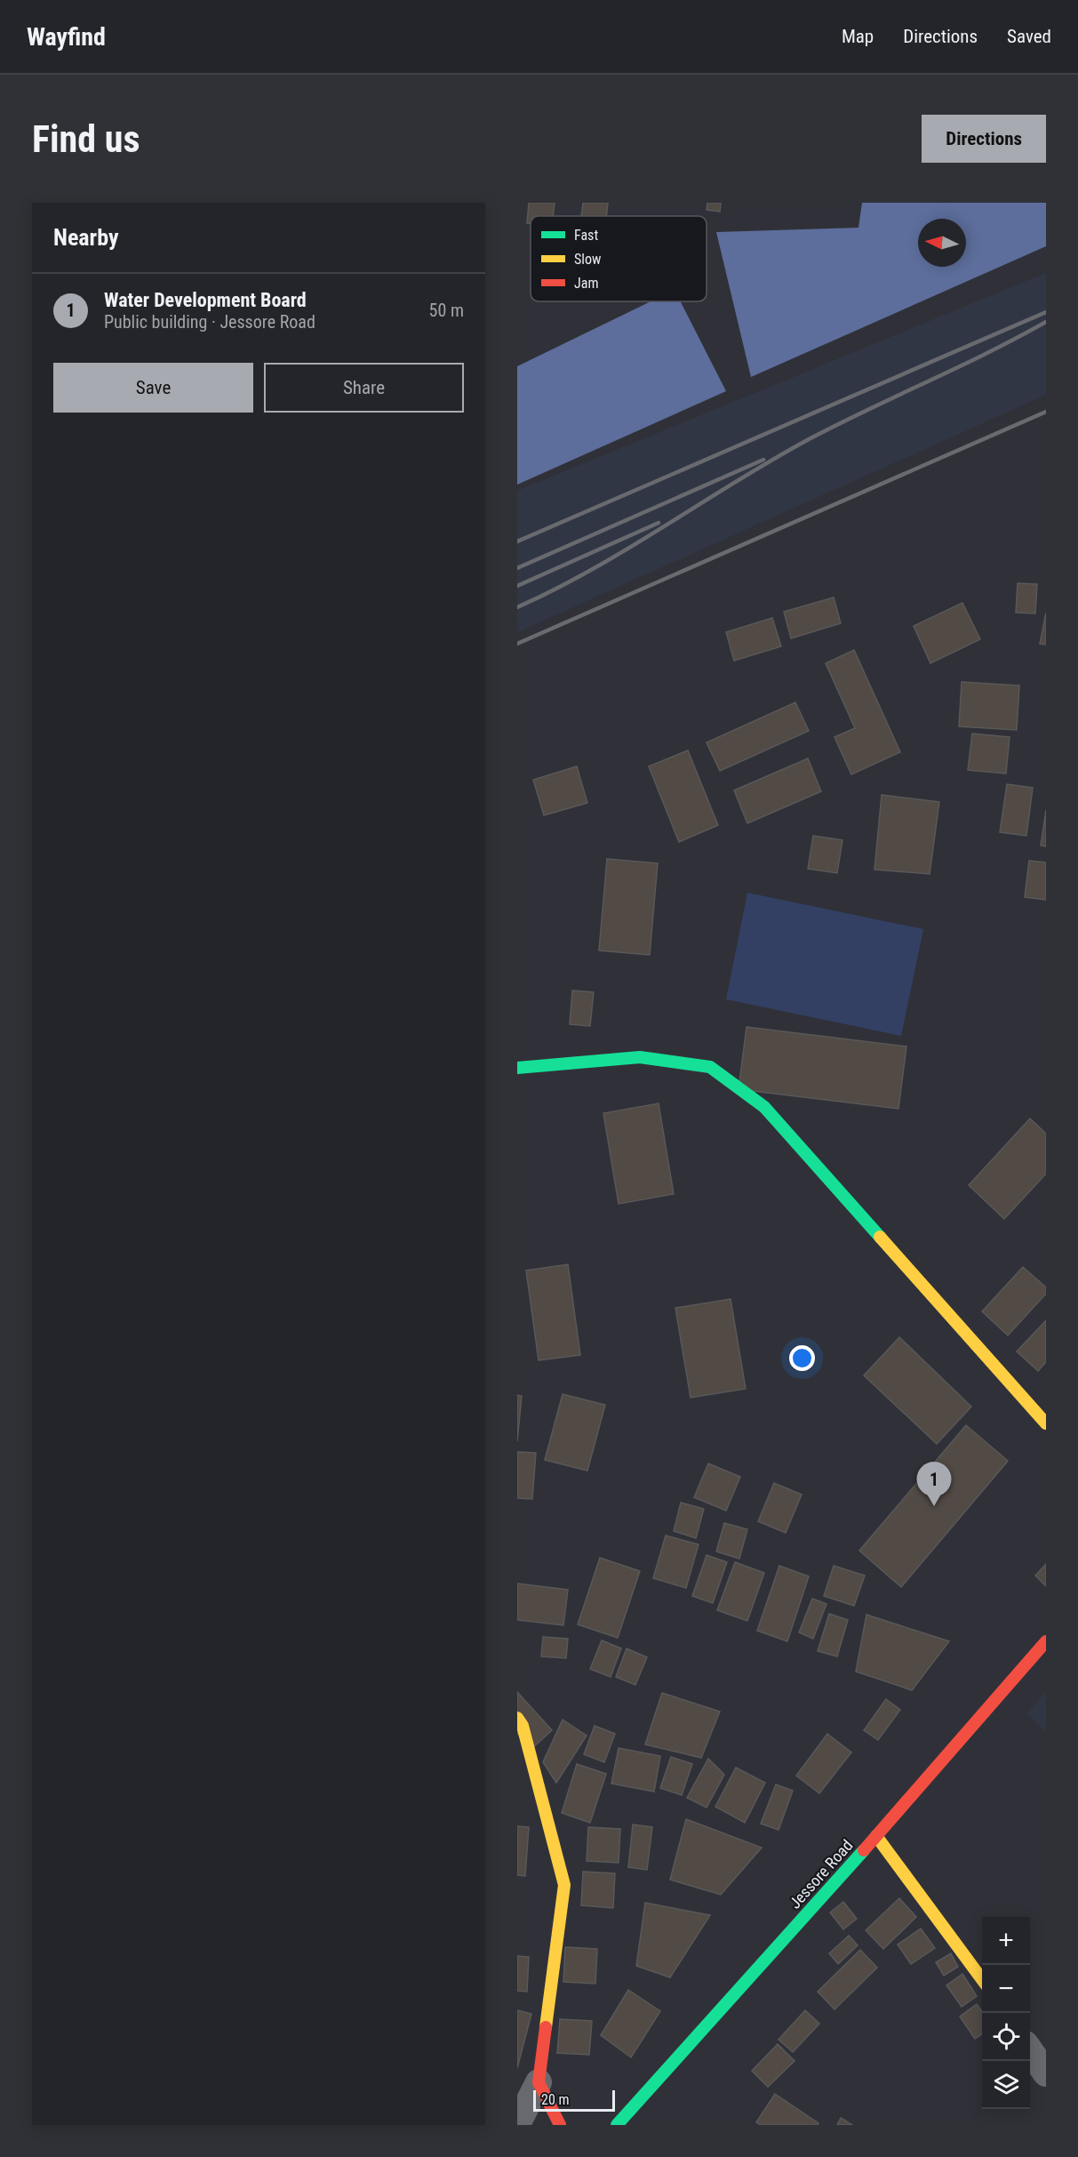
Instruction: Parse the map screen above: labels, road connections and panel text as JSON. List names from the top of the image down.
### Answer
{
  "streets": {
    "main road": ["Jessore Road"]
  },
  "legend": ["Fast", "Slow", "Jam"],
  "scale_bar": "20 m",
  "north": "left",
  "page": {
    "header": "Wayfind",
    "nav": ["Map", "Directions", "Saved"],
    "buttons": [
      "Directions",
      ["Save", "Share"]
    ],
    "title": "Find us",
    "heading": "Nearby",
    "list": [
      {
        "mark": "1",
        "name": "Water Development Board",
        "note": "Public building · Jessore Road",
        "value": "50 m"
      }
    ],
    "pins": "1",
    "map_buttons": ["+", "−"],
    "scale": "20 m"
  }
}
